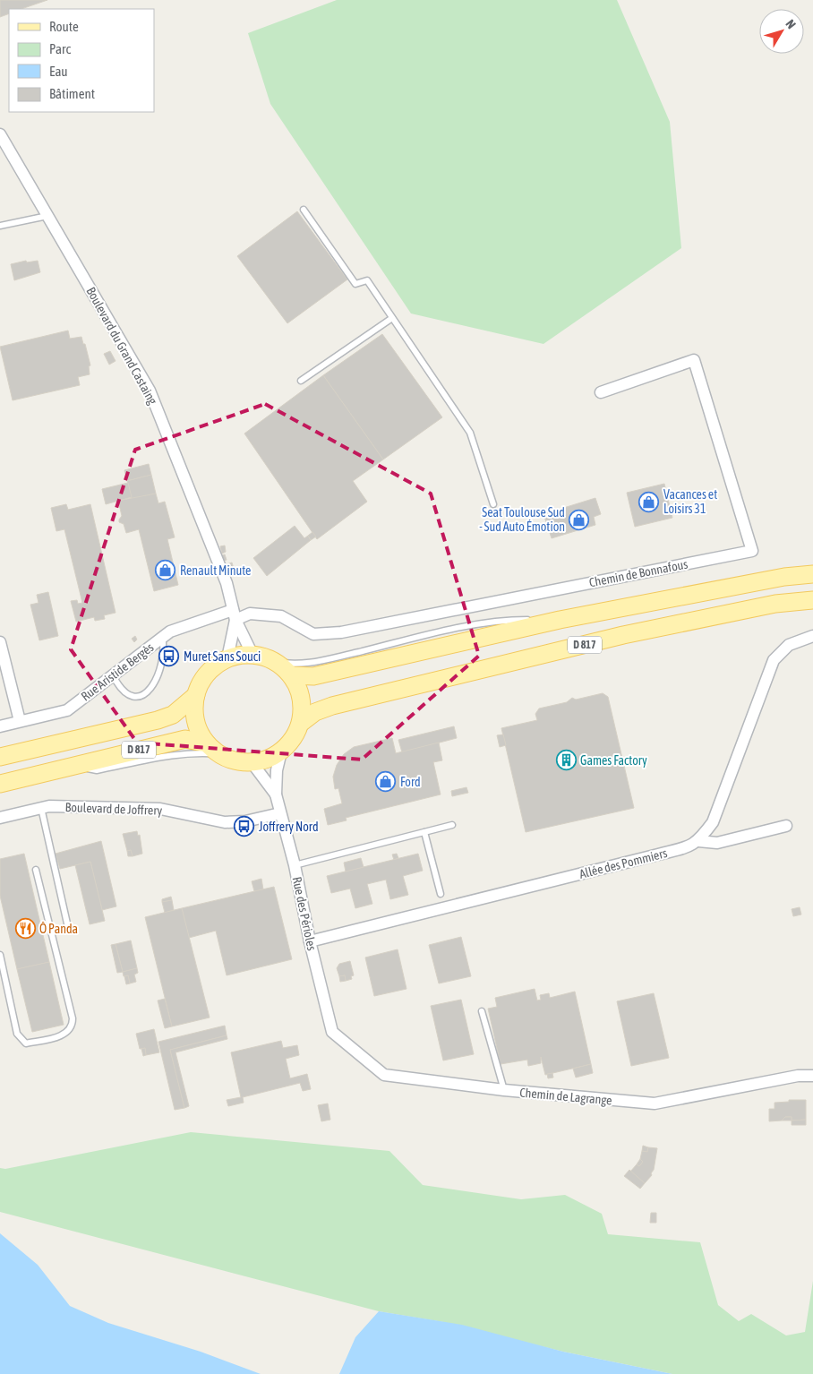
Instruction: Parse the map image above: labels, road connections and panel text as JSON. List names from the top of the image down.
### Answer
{
  "streets": {
    "main road": ["D 817"],
    "street": [
      "Boulevard du Grand Castaing",
      "Chemin de Bonnafous",
      "Rue Aristide Bergès",
      "Boulevard de Joffrery",
      "Allée des Pommiers",
      "Rue des Périoles",
      "Chemin de Lagrange"
    ]
  },
  "crossings": [
    ["Boulevard du Grand Castaing", "Chemin de Bonnafous"],
    ["Boulevard du Grand Castaing", "D 817"],
    ["Boulevard du Grand Castaing", "Rue Aristide Bergès"],
    ["Boulevard du Grand Castaing", "Rue des Périoles"],
    ["Chemin de Bonnafous", "Rue Aristide Bergès"],
    ["D 817", "Rue des Périoles"],
    ["Boulevard de Joffrery", "Rue des Périoles"],
    ["Allée des Pommiers", "Rue des Périoles"],
    ["Rue des Périoles", "Chemin de Lagrange"]
  ],
  "places": {
    "shop": [
      "Vacances et Loisirs 31",
      "Seat Toulouse Sud - Sud Auto Émotion",
      "Renault Minute",
      "Ford"
    ],
    "bus stop": ["Muret Sans Souci", "Joffrery Nord"],
    "building": ["Games Factory"],
    "restaurant": ["Ô Panda"]
  },
  "legend": [
    "Route",
    "Parc",
    "Eau",
    "Bâtiment"
  ],
  "north": "top right"
}
